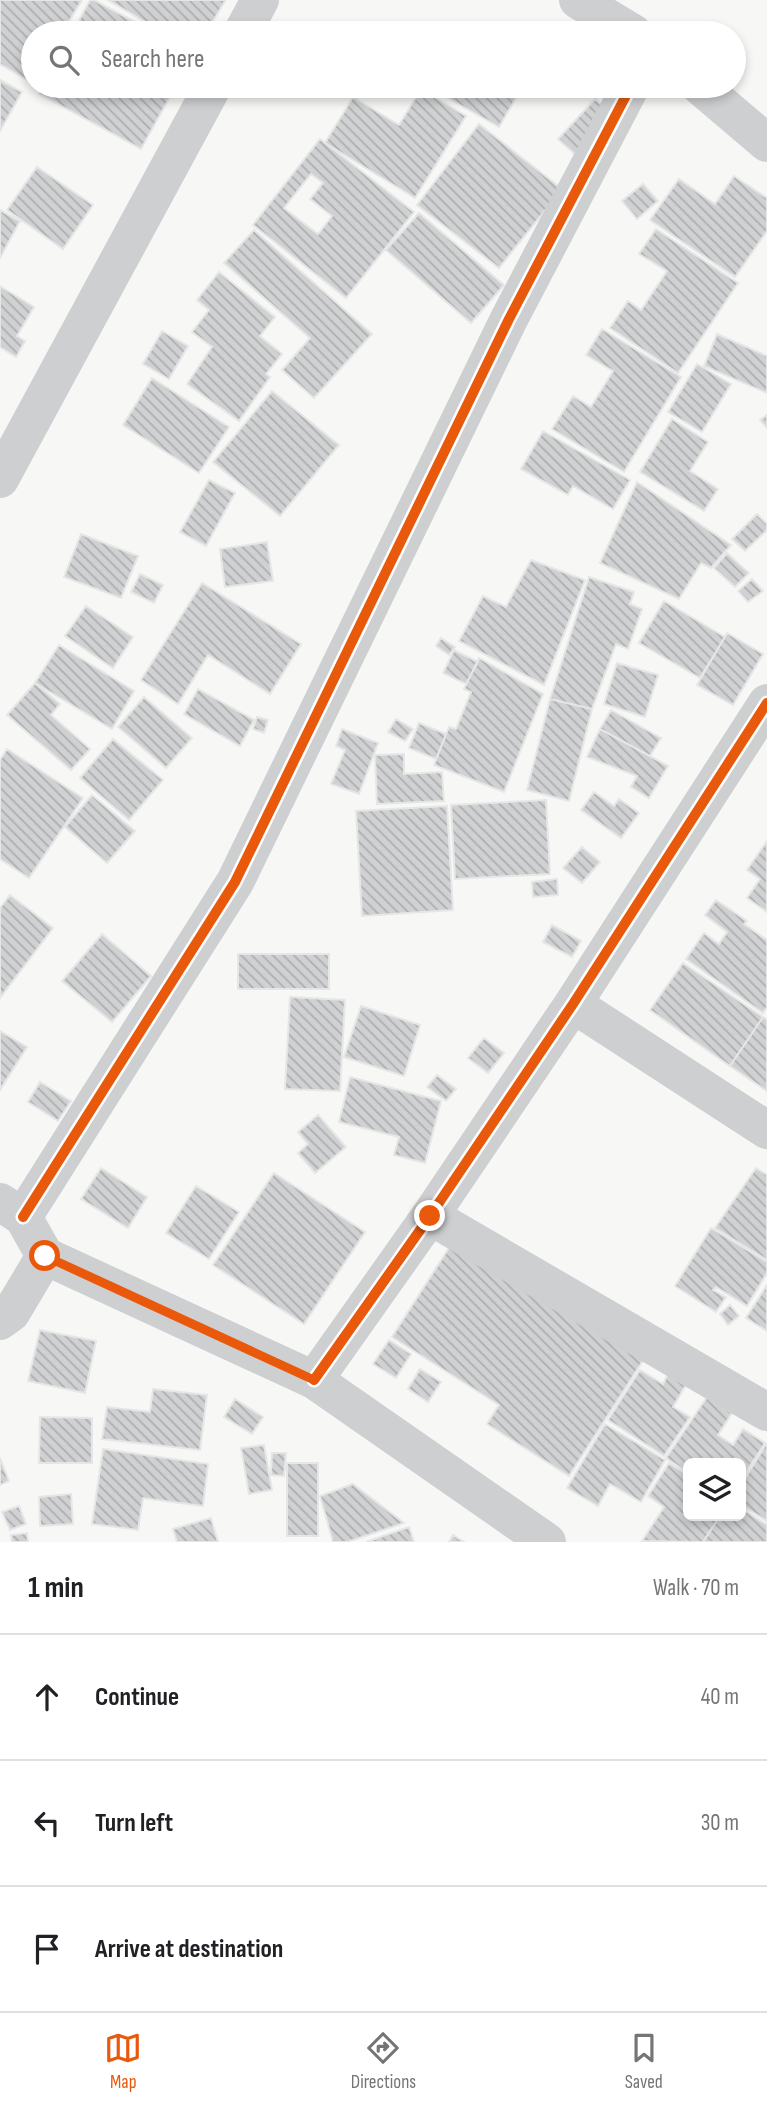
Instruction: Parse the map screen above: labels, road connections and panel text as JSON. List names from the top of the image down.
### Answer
{
  "page": {
    "search": "Search here",
    "heading": ["1 min", "Walk · 70 m"],
    "list": [
      ["Continue", "40 m"],
      ["Turn left", "30 m"],
      "Arrive at destination"
    ],
    "nav": ["Map", "Directions", "Saved"]
  }
}
